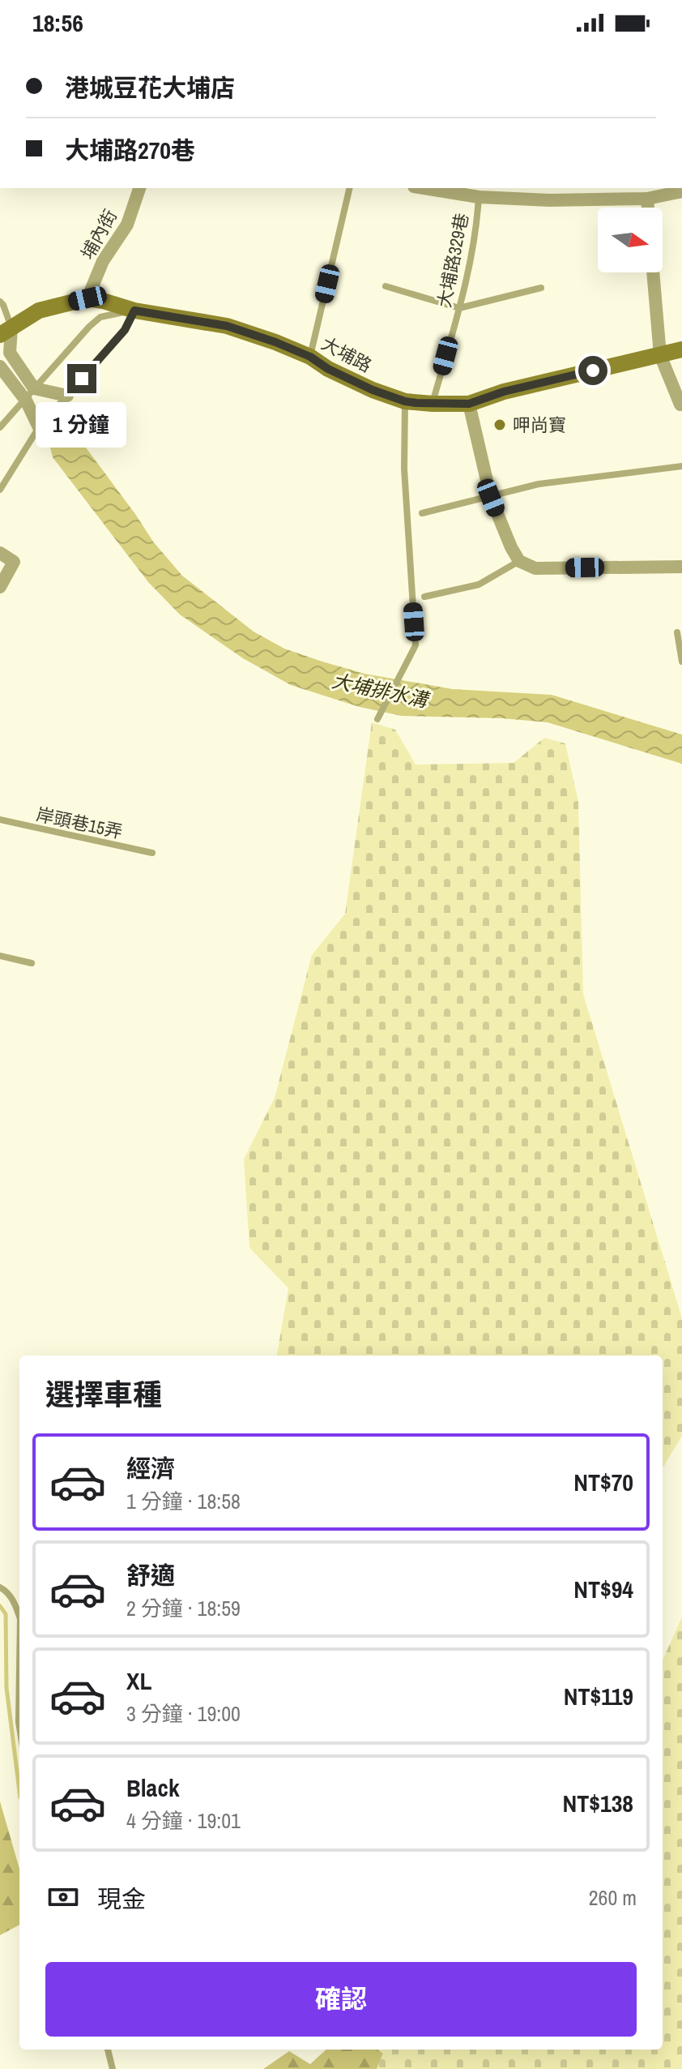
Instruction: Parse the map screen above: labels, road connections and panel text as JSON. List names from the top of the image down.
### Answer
{
  "streets": {
    "main road": ["大埔路"],
    "street": ["埔內街"],
    "lane": ["大埔路329巷", "岸頭巷15弄"]
  },
  "crossings": [
    ["埔內街", "大埔路"],
    ["大埔路329巷", "大埔路"]
  ],
  "water": ["大埔排水溝"],
  "places": ["呷尚寶"],
  "north": "right",
  "page": {
    "status": "18:56",
    "banner": ["港城豆花大埔店", "大埔路270巷"],
    "bubble": "1 分鐘",
    "heading": "選擇車種",
    "list": [
      {
        "name": "經濟",
        "note": "1 分鐘 · 18:58",
        "value": "NT$70"
      },
      {
        "name": "舒適",
        "note": "2 分鐘 · 18:59",
        "value": "NT$94"
      },
      {
        "name": "XL",
        "note": "3 分鐘 · 19:00",
        "value": "NT$119"
      },
      {
        "name": "Black",
        "note": "4 分鐘 · 19:01",
        "value": "NT$138"
      }
    ],
    "pay": ["現金", "260 m"],
    "buttons": "確認"
  }
}
